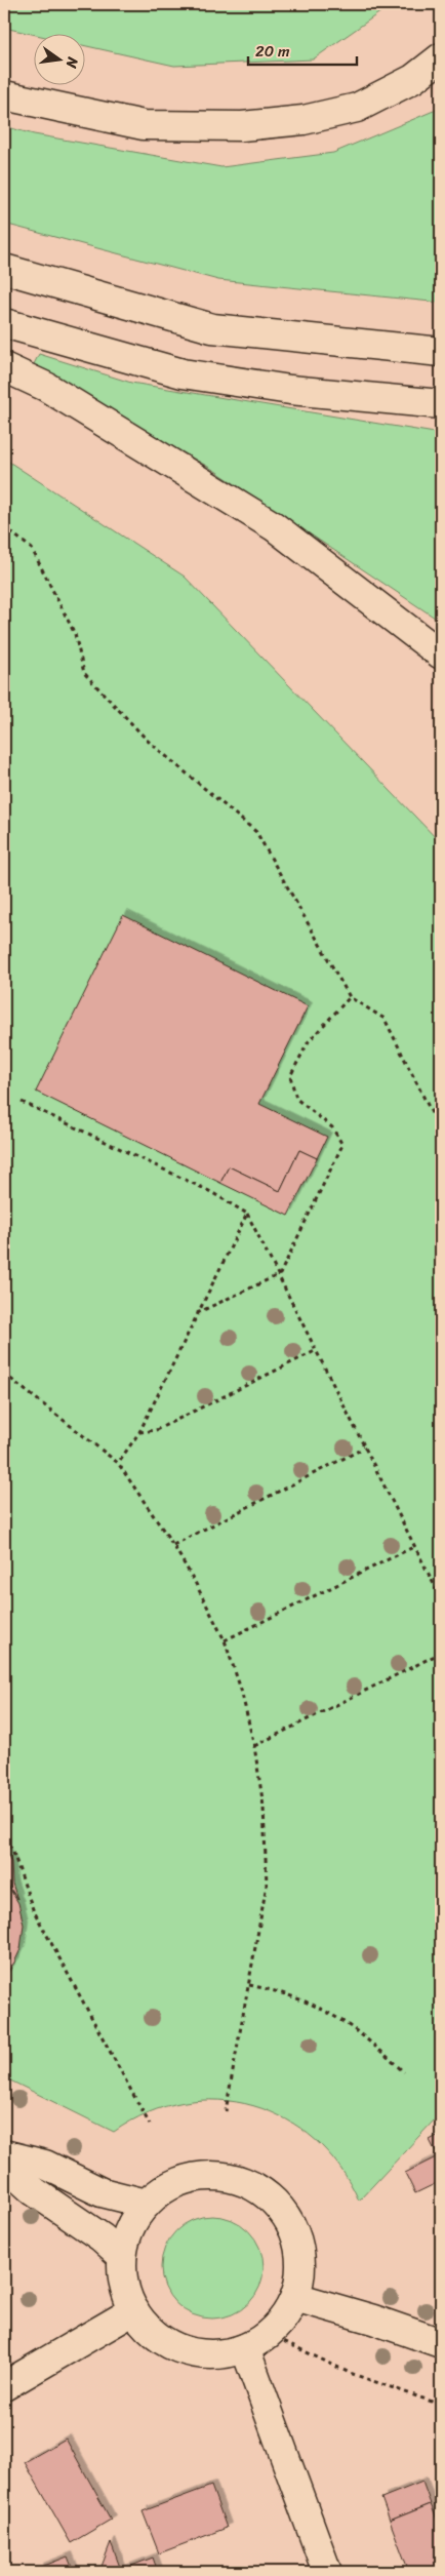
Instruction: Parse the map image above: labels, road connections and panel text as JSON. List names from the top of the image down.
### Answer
{
  "scale_bar": "20 m",
  "north": "right"
}
